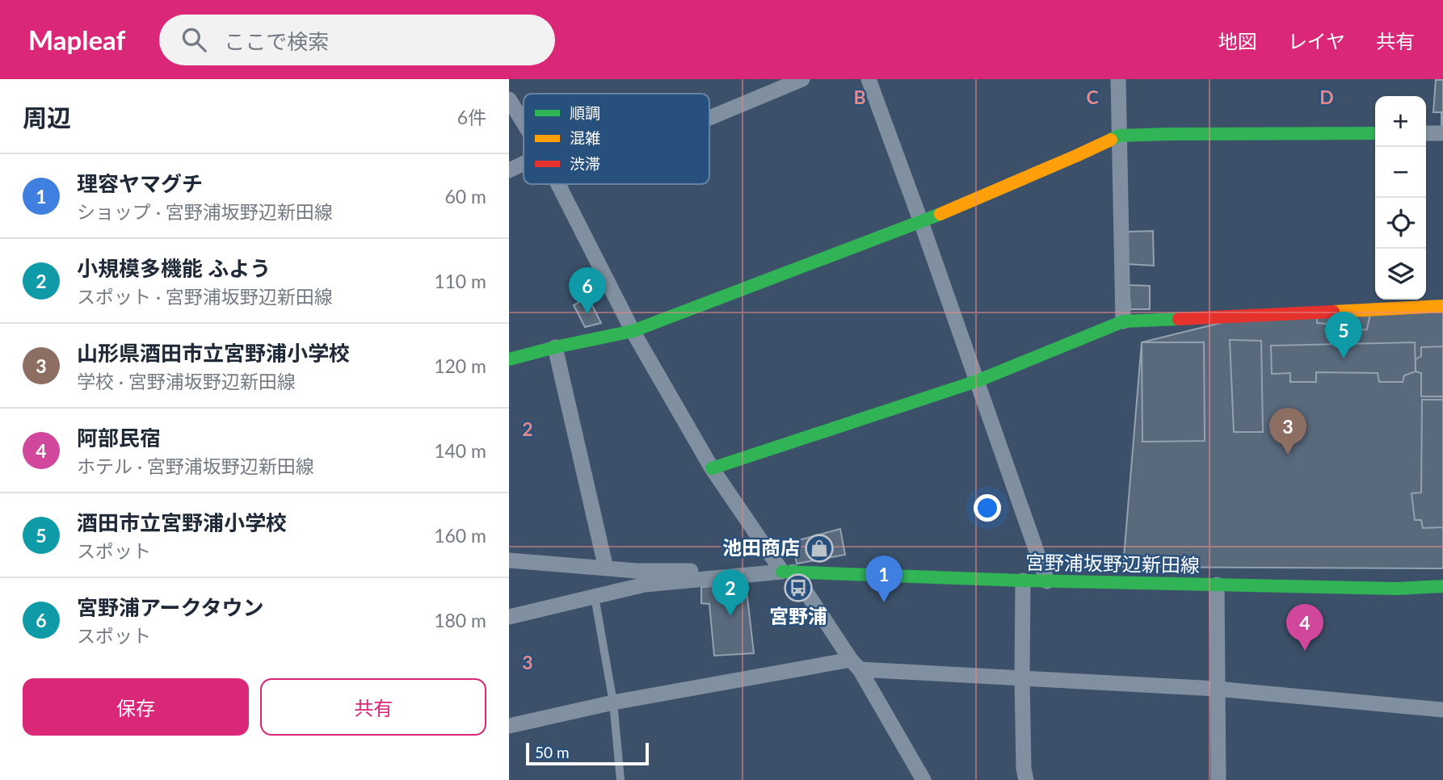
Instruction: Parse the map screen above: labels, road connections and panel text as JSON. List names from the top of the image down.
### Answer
{
  "streets": {
    "street": ["宮野浦坂野辺新田線"]
  },
  "places": {
    "shop": ["池田商店"],
    "bus stop": ["宮野浦"]
  },
  "legend": ["順調", "混雑", "渋滞"],
  "scale_bar": "50 m",
  "page": {
    "header": "Mapleaf",
    "search": "ここで検索",
    "nav": ["地図", "レイヤ", "共有"],
    "heading": ["周辺", "6件"],
    "map_buttons": ["+", "−"],
    "list": [
      {
        "mark": "1",
        "name": "理容ヤマグチ",
        "note": "ショップ · 宮野浦坂野辺新田線",
        "value": "60 m"
      },
      {
        "mark": "2",
        "name": "小規模多機能 ふよう",
        "note": "スポット · 宮野浦坂野辺新田線",
        "value": "110 m"
      },
      {
        "mark": "3",
        "name": "山形県酒田市立宮野浦小学校",
        "note": "学校 · 宮野浦坂野辺新田線",
        "value": "120 m"
      },
      {
        "mark": "4",
        "name": "阿部民宿",
        "note": "ホテル · 宮野浦坂野辺新田線",
        "value": "140 m"
      },
      {
        "mark": "5",
        "name": "酒田市立宮野浦小学校",
        "note": "スポット",
        "value": "160 m"
      },
      {
        "mark": "6",
        "name": "宮野浦アークタウン",
        "note": "スポット",
        "value": "180 m"
      }
    ],
    "pins": [
      "6",
      "5",
      "3",
      "1",
      "2",
      "4"
    ],
    "buttons": ["保存", "共有"],
    "scale": "50 m"
  },
  "grid": {
    "columns": ["B", "C", "D"],
    "rows": ["2", "3"]
  }
}
